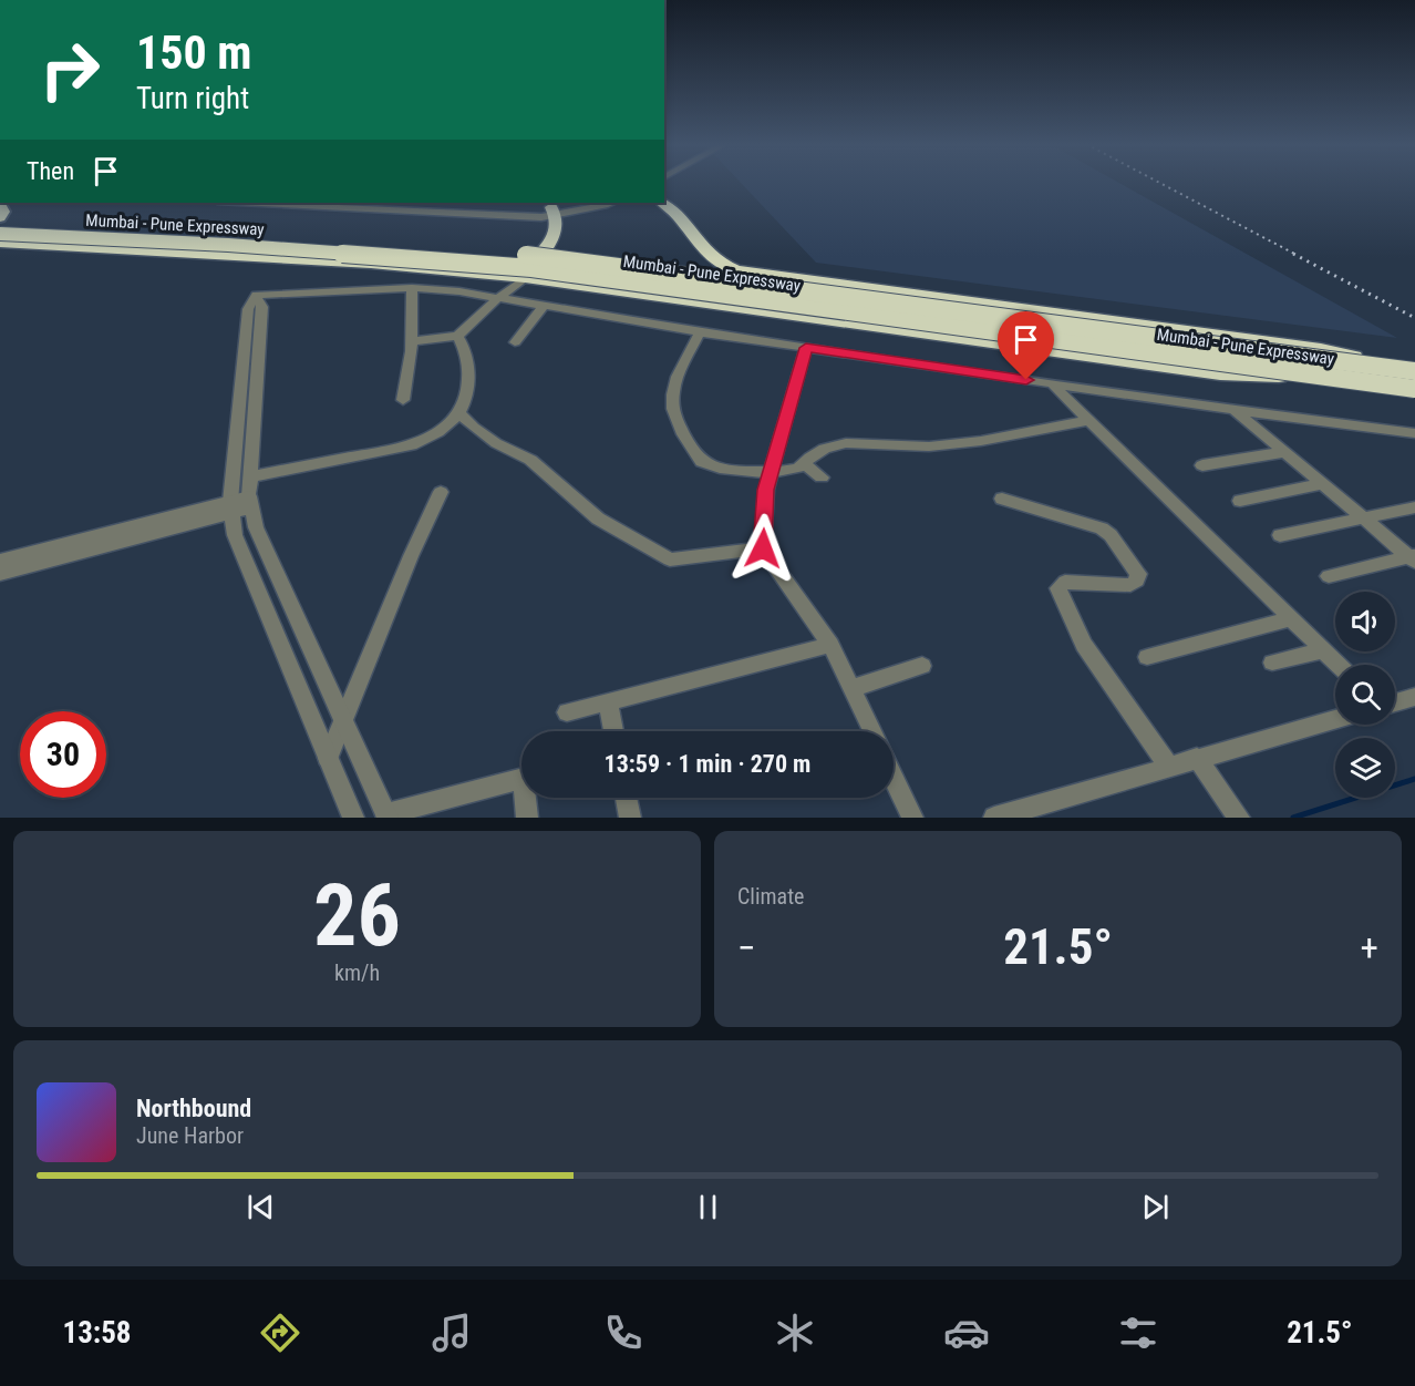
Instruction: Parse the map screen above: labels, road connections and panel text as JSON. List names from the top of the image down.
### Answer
{
  "streets": {
    "highway": ["Mumbai - Pune Expressway"]
  },
  "page": {
    "turn": ["150 m", "Turn right"],
    "then": "Then",
    "limit": "30",
    "trip": "13:59 · 1 min · 270 m",
    "tile": [
      ["26", "km/h"],
      "Climate"
    ],
    "heat": ["−", "21.5°", "+"],
    "song": ["Northbound", "June Harbor"],
    "tabs": ["13:58", "21.5°"]
  }
}
